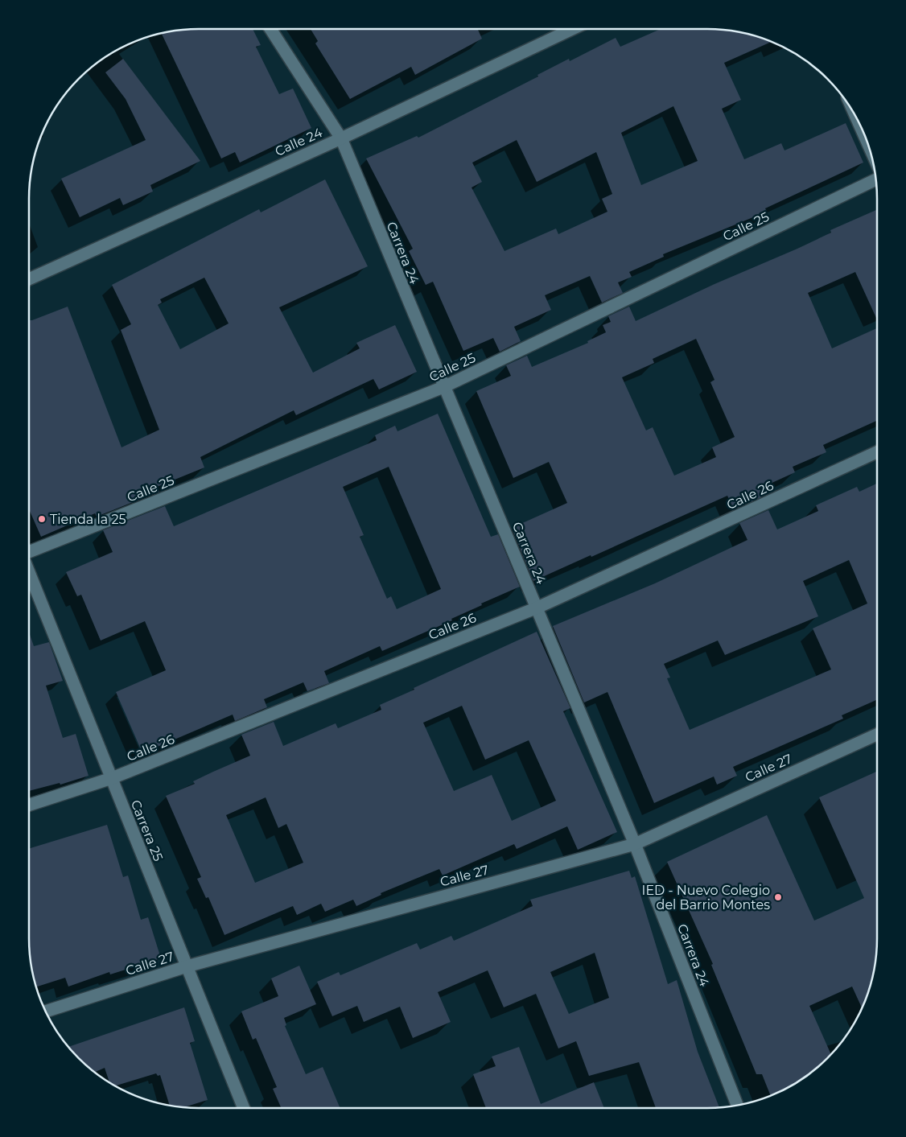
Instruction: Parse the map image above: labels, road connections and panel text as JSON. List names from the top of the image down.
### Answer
{
  "streets": {
    "street": [
      "Calle 24",
      "Calle 25",
      "Carrera 24",
      "Calle 26",
      "Calle 27",
      "Carrera 25"
    ]
  },
  "crossings": [
    ["Calle 24", "Carrera 24"],
    ["Calle 25", "Carrera 24"],
    ["Carrera 24", "Calle 26"],
    ["Carrera 24", "Calle 27"],
    ["Calle 26", "Carrera 25"],
    ["Calle 27", "Carrera 25"]
  ],
  "places": ["Tienda la 25", "IED - Nuevo Colegio del Barrio Montes"]
}
